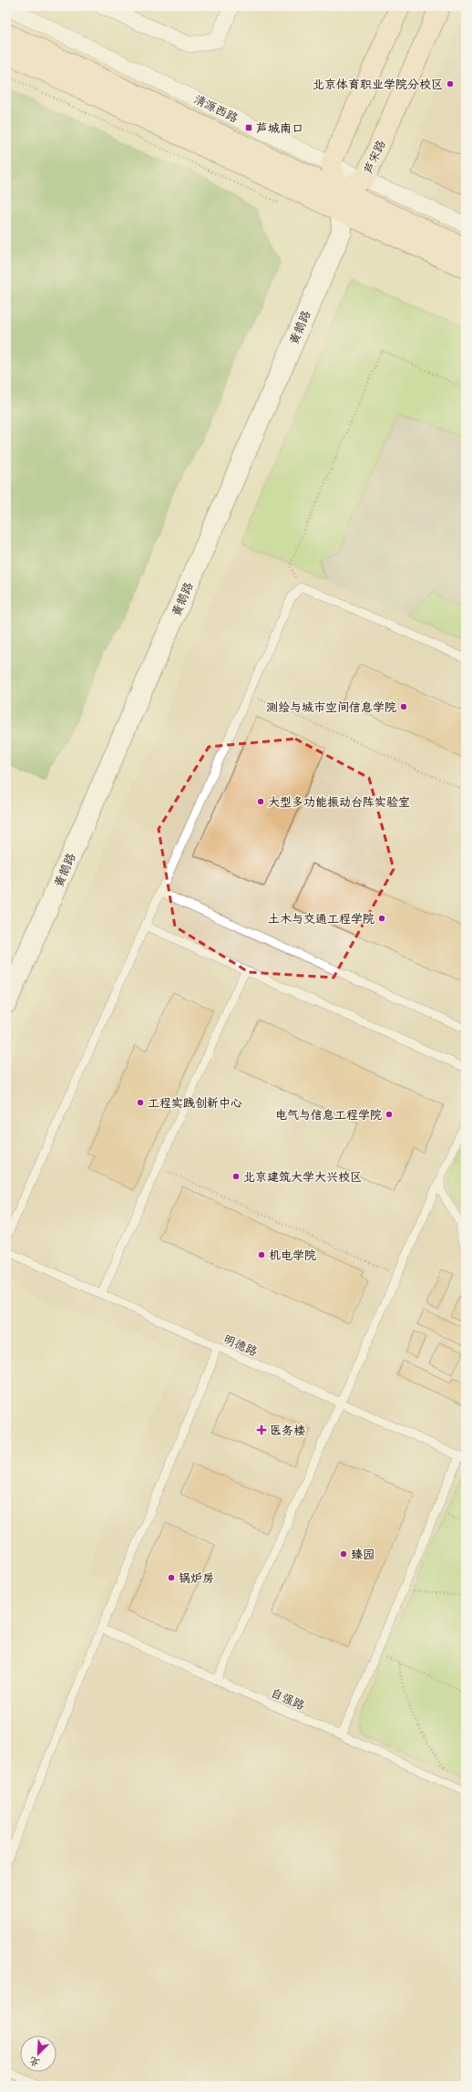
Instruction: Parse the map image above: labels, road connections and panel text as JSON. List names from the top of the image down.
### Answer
{
  "streets": {
    "main road": ["清源西路", "芦宋路"],
    "street": ["黄鹅路"],
    "lane": ["明德路", "自强路"]
  },
  "crossings": [
    ["清源西路", "芦宋路"],
    ["清源西路", "黄鹅路"],
    ["芦宋路", "黄鹅路"]
  ],
  "places": {
    "other": [
      "北京体育职业学院分校区",
      "测绘与城市空间信息学院",
      "大型多功能振动台阵实验室",
      "土木与交通工程学院",
      "工程实践创新中心",
      "电气与信息工程学院",
      "北京建筑大学大兴校区",
      "机电学院",
      "臻园",
      "锅炉房"
    ],
    "transit": ["芦城南口"],
    "health": ["医务楼"]
  },
  "north": "bottom left"
}
